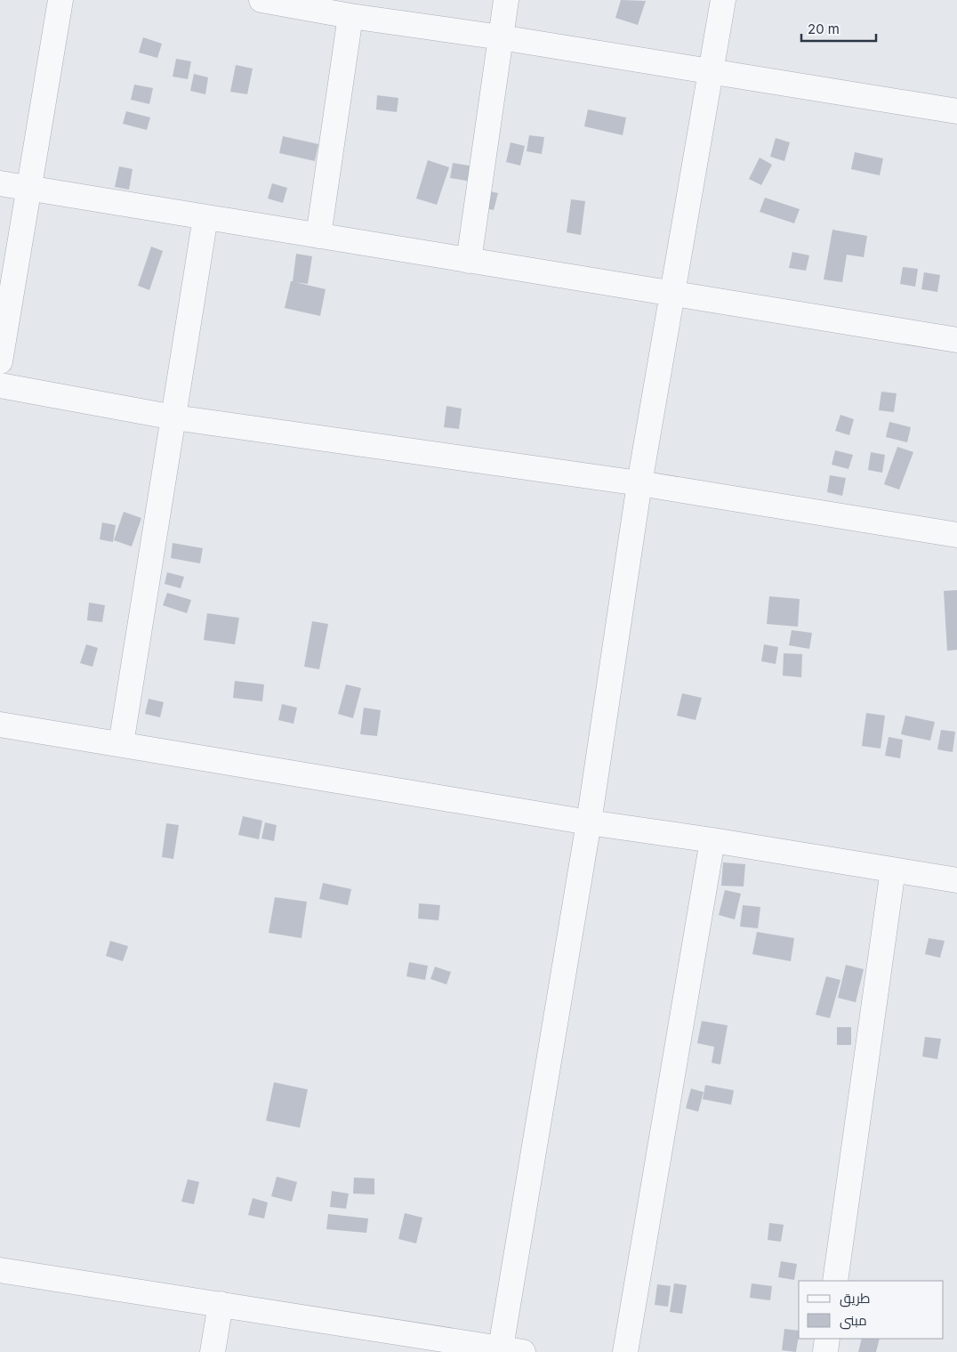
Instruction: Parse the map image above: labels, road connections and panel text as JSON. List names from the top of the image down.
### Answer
{
  "legend": ["طريق", "مبنى"],
  "scale_bar": "20 m"
}
